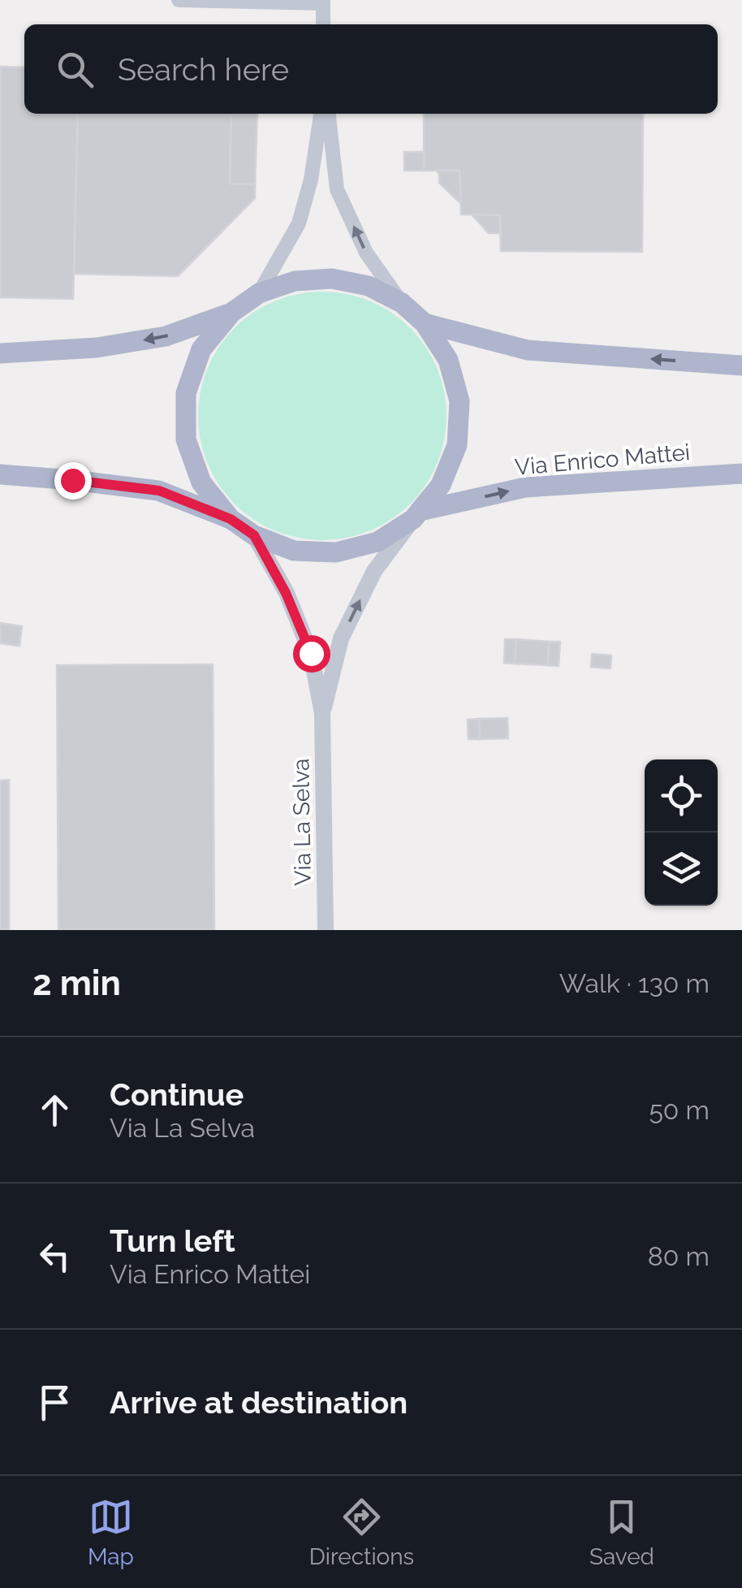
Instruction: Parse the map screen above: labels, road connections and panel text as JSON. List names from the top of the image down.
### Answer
{
  "streets": {
    "main road": ["Via Enrico Mattei"],
    "street": ["Via La Selva"]
  },
  "crossings": [
    ["Via Enrico Mattei", "Via La Selva"]
  ],
  "page": {
    "search": "Search here",
    "heading": ["2 min", "Walk · 130 m"],
    "list": [
      ["Continue", "Via La Selva", "50 m"],
      ["Turn left", "Via Enrico Mattei", "80 m"],
      "Arrive at destination"
    ],
    "nav": ["Map", "Directions", "Saved"]
  }
}
